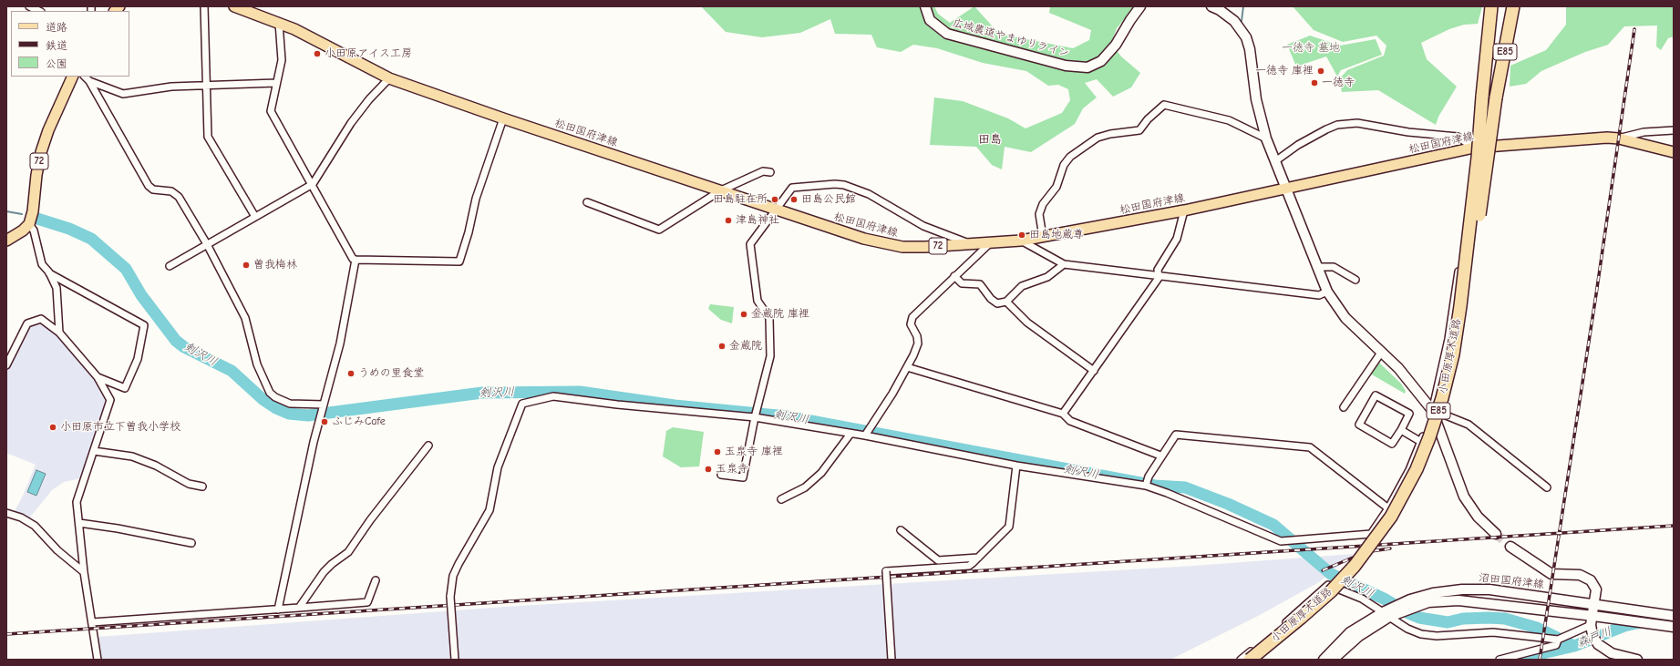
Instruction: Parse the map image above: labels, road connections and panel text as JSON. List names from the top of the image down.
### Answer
{
  "streets": {
    "highway": ["E85", "小田原厚木道路"],
    "main road": ["松田国府津線", "72"],
    "street": ["広域農道やまゆりライン", "沼田国府津線"]
  },
  "districts": ["田島"],
  "water": ["剣沢川", "森戸川"],
  "parks": ["一徳寺 墓地"],
  "places": [
    "小田原アイス工房",
    "一徳寺 庫裡",
    "一徳寺",
    "田島駐在所",
    "田島公民館",
    "津島神社",
    "田島地蔵尊",
    "曽我梅林",
    "金蔵院 庫裡",
    "金蔵院",
    "うめの里食堂",
    "ふじみCafe",
    "小田原市立下曽我小学校",
    "玉泉寺 庫裡",
    "玉泉寺"
  ],
  "legend": ["道路", "鉄道", "公園"]
}
